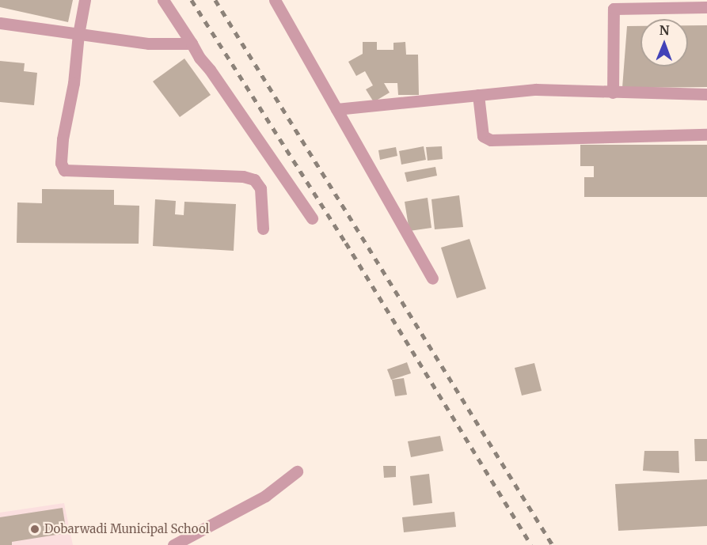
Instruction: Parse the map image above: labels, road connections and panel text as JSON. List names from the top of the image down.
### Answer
{
  "places": ["Dobarwadi Municipal School"],
  "north": "top"
}
